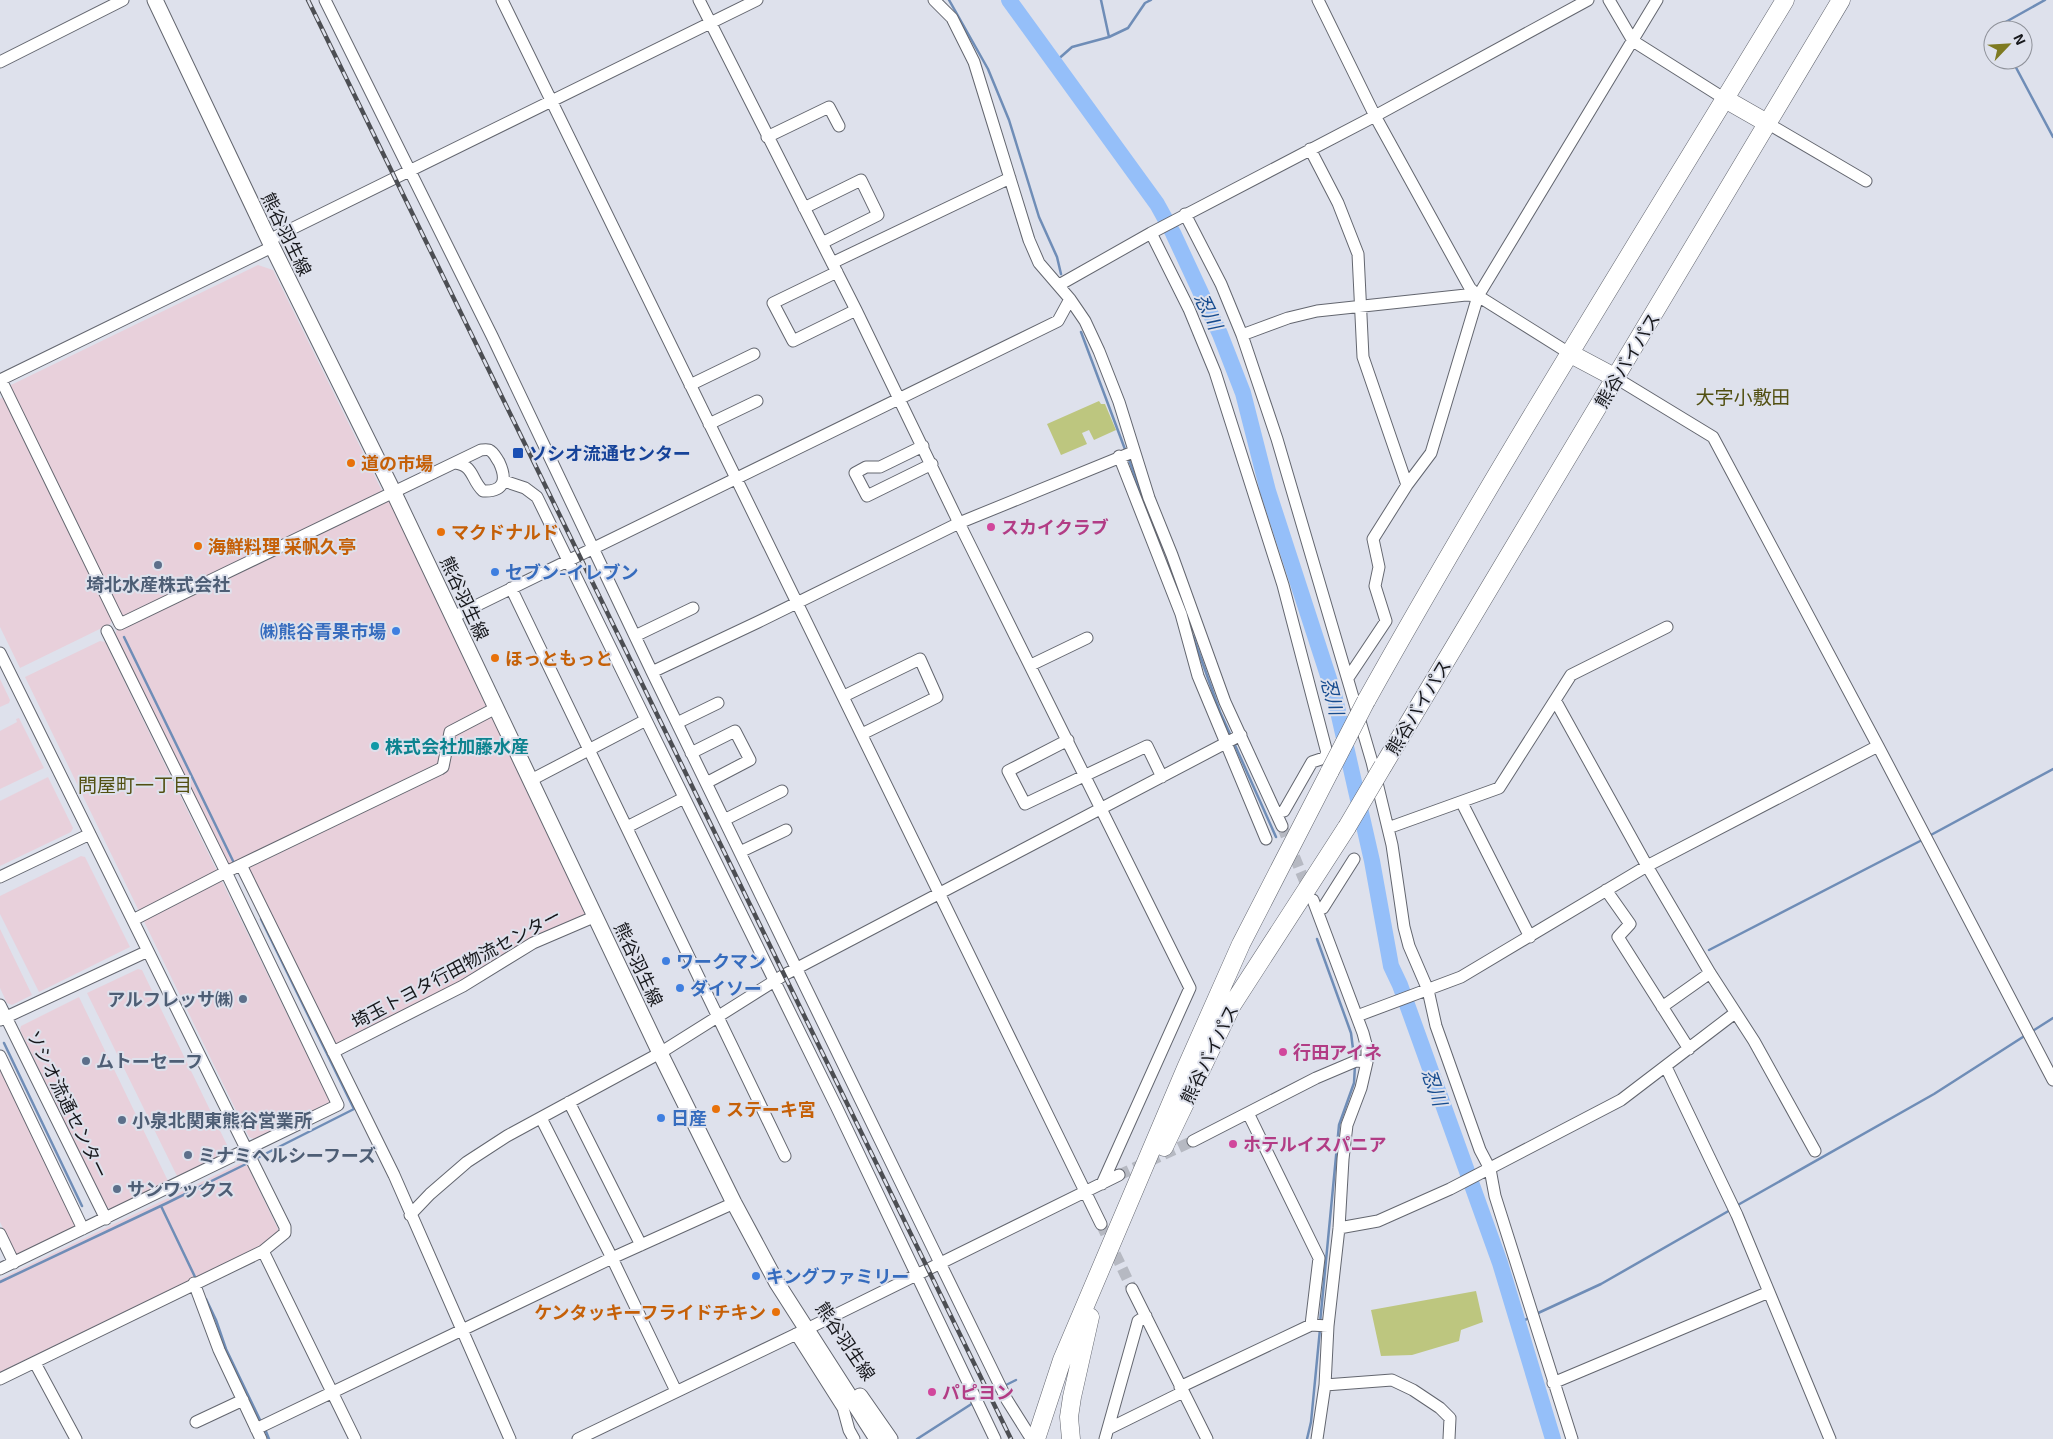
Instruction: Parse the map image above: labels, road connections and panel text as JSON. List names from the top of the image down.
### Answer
{
  "streets": {
    "highway": ["熊谷バイパス"],
    "main road": ["熊谷羽生線"],
    "street": ["埼玉トヨタ行田物流センター", "ソシオ流通センター"]
  },
  "crossings": [
    ["熊谷羽生線", "埼玉トヨタ行田物流センター"]
  ],
  "districts": ["大字小敷田", "問屋町一丁目"],
  "water": ["忍川"],
  "places": {
    "transit": ["ソシオ流通センター"],
    "other": [
      "道の市場",
      "スカイクラブ",
      "マクドナルド",
      "海鮮料理 采帆久亭",
      "埼北水産株式会社",
      "セブン-イレブン",
      "㈱熊谷青果市場",
      "ほっともっと",
      "株式会社加藤水産",
      "ワークマン",
      "ダイソー",
      "アルフレッサ㈱",
      "行田アイネ",
      "ムトーセーフ",
      "ステーキ宮",
      "日産",
      "小泉北関東熊谷営業所",
      "ホテルイスパニア",
      "ミナミヘルシーフーズ",
      "サンワックス",
      "キングファミリー",
      "ケンタッキーフライドチキン",
      "パピヨン"
    ]
  },
  "north": "top right"
}
